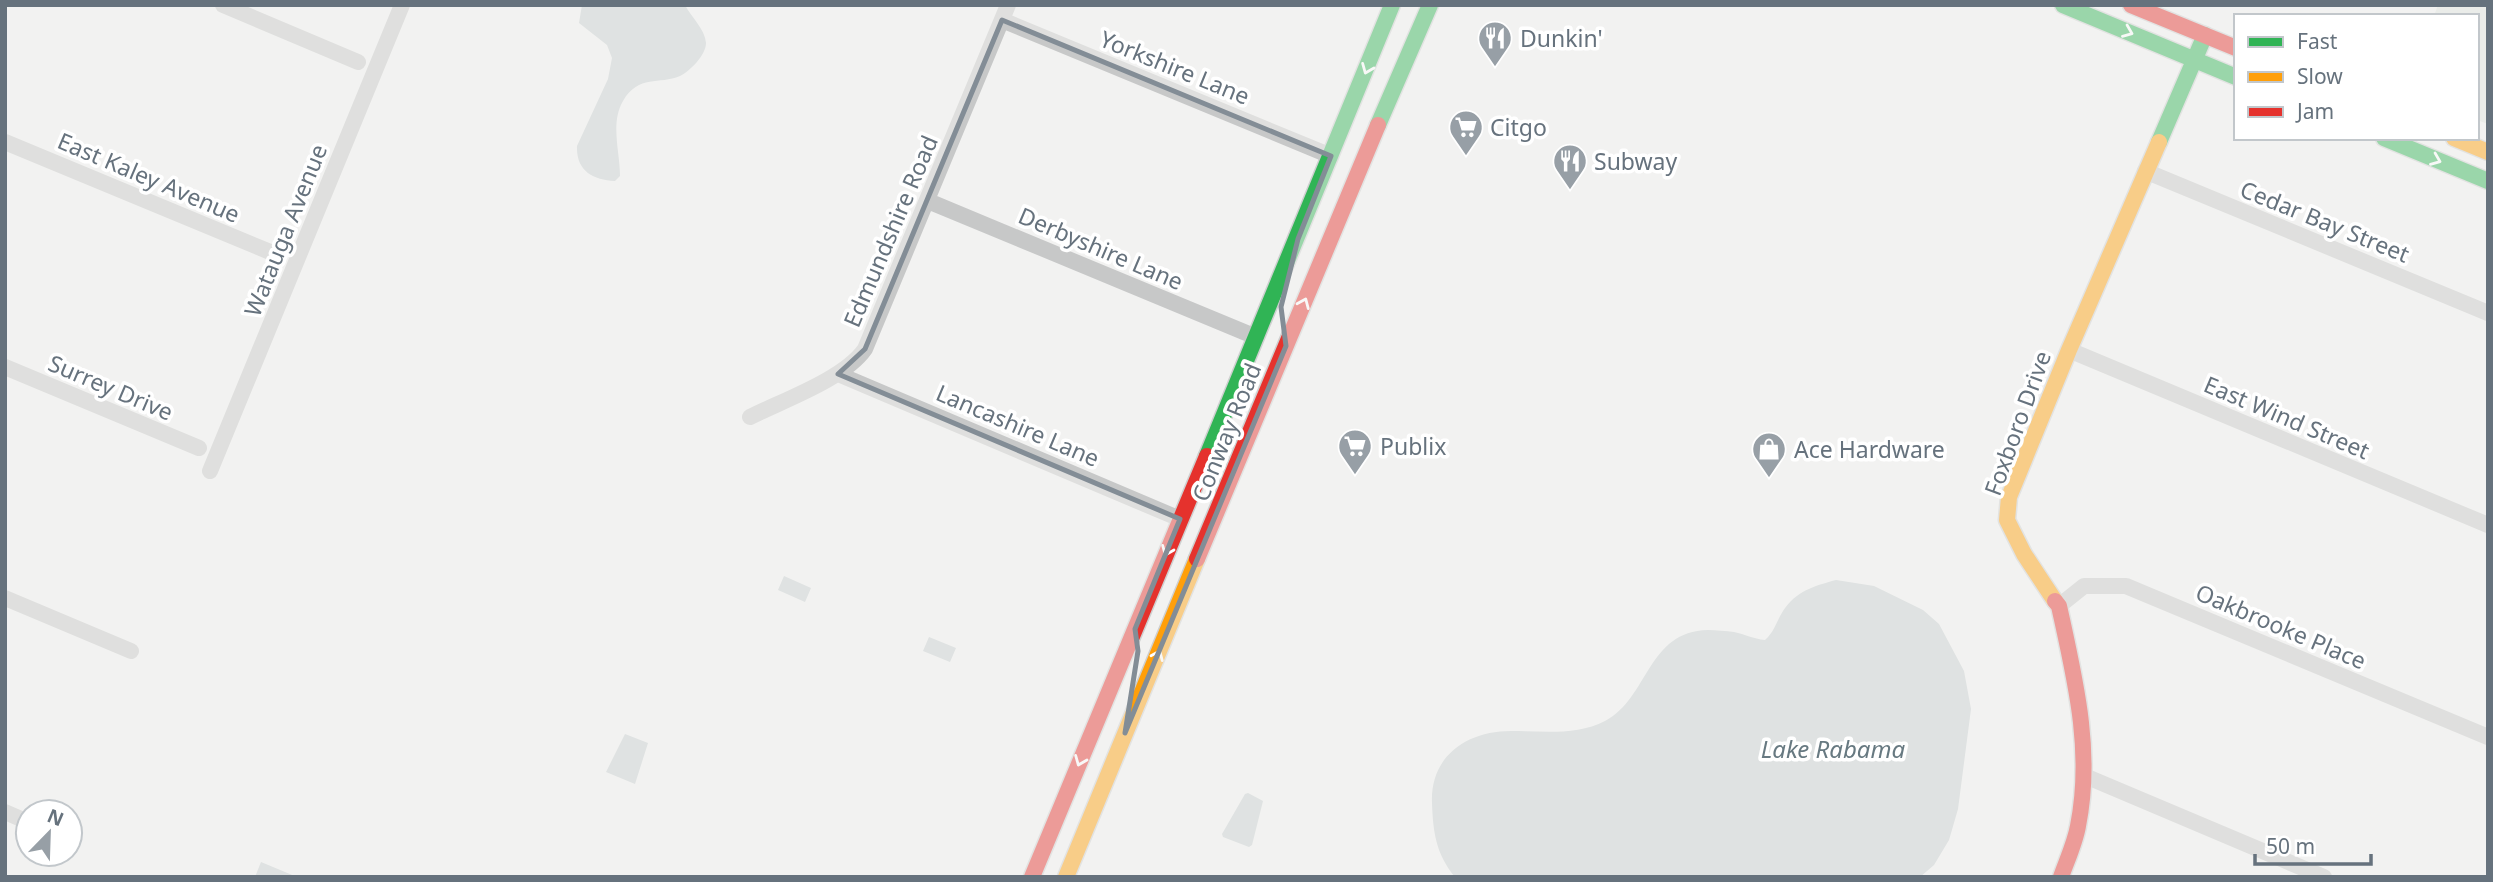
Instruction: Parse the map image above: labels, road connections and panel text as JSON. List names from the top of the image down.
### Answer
{
  "streets": {
    "main road": ["Foxboro Drive", "Conway Road"],
    "street": [
      "Yorkshire Lane",
      "East Kaley Avenue",
      "Cedar Bay Street",
      "Watauga Avenue",
      "Edmundshire Road",
      "Derbyshire Lane",
      "Surrey Drive",
      "East Wind Street",
      "Lancashire Lane",
      "Oakbrooke Place"
    ]
  },
  "crossings": [
    ["Yorkshire Lane", "Edmundshire Road"],
    ["Yorkshire Lane", "Conway Road"],
    ["Cedar Bay Street", "Foxboro Drive"],
    ["Edmundshire Road", "Derbyshire Lane"],
    ["Edmundshire Road", "Lancashire Lane"],
    ["Derbyshire Lane", "Conway Road"],
    ["East Wind Street", "Foxboro Drive"],
    ["Foxboro Drive", "Oakbrooke Place"],
    ["Lancashire Lane", "Conway Road"]
  ],
  "water": ["Lake Rabama"],
  "places": {
    "restaurant": ["Dunkin'", "Subway"],
    "supermarket": ["Citgo", "Publix"],
    "shop": ["Ace Hardware"]
  },
  "legend": ["Fast", "Slow", "Jam"],
  "scale_bar": "50 m",
  "north": "top right"
}
